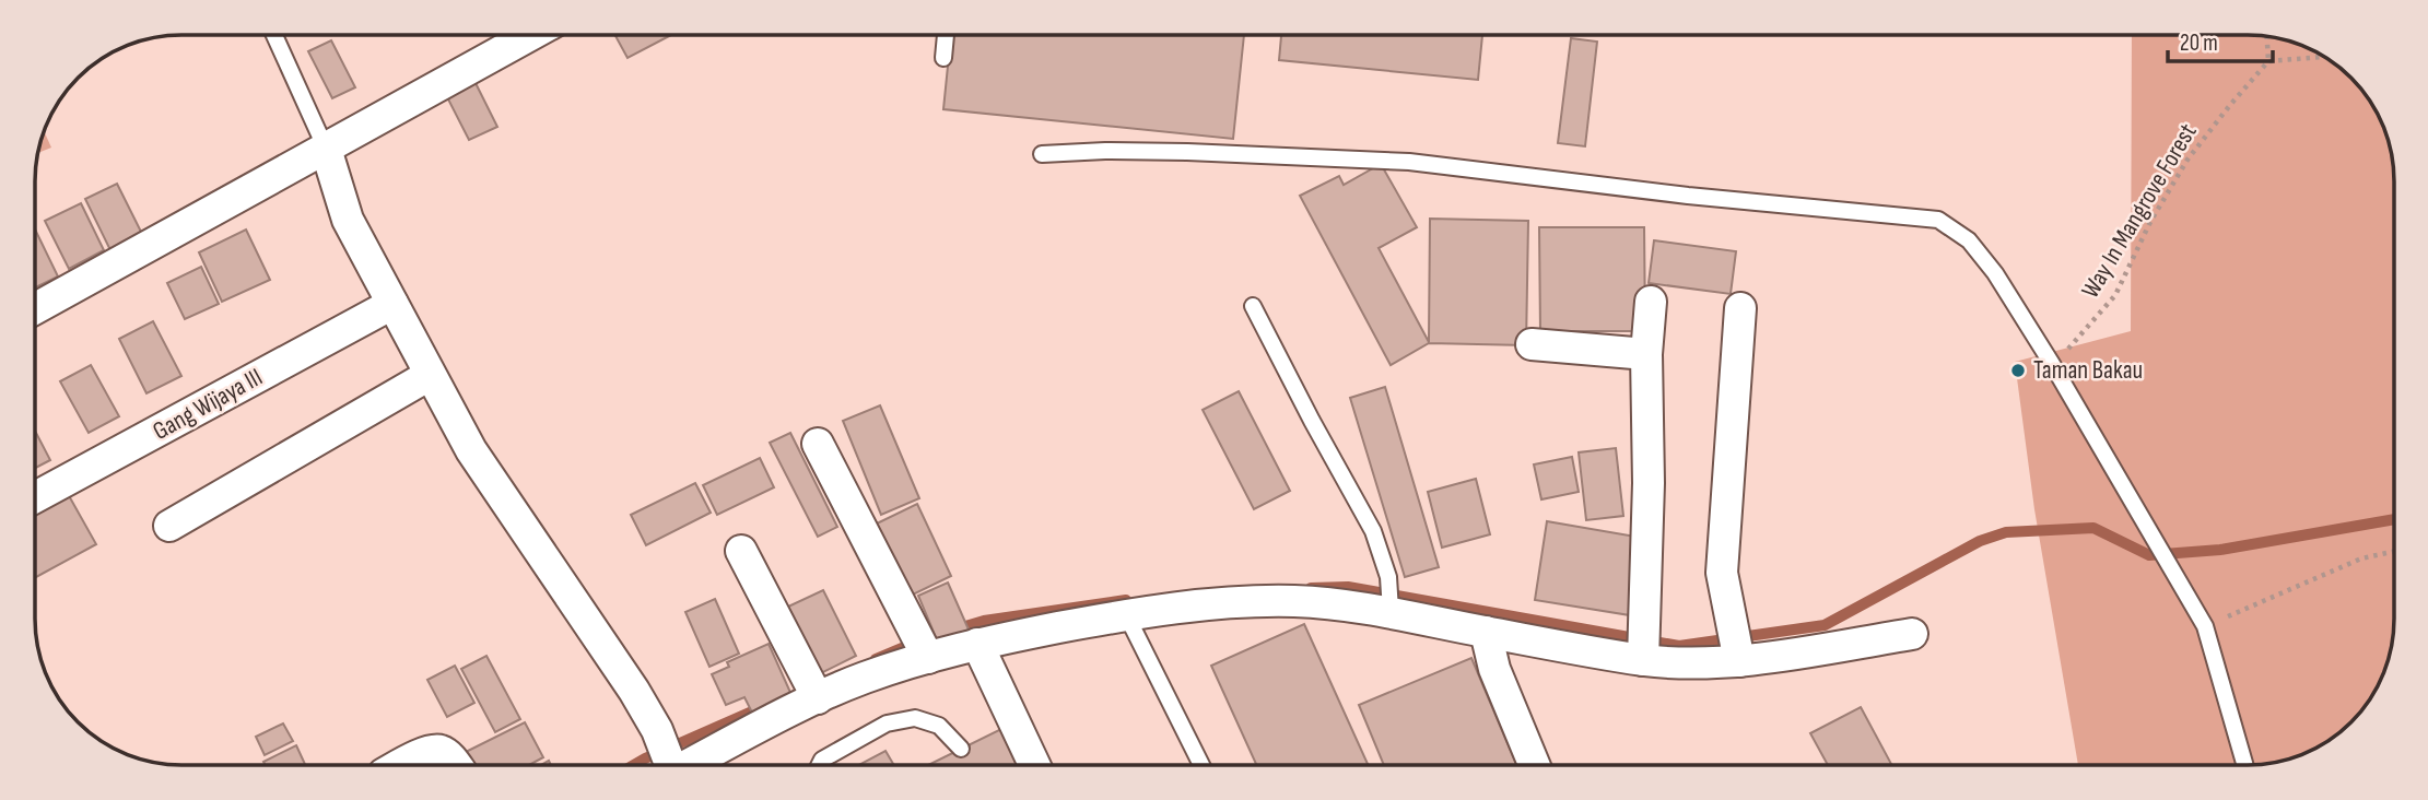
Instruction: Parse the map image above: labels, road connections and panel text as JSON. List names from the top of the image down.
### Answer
{
  "streets": {
    "street": ["Gang Wijaya III"],
    "path": ["Way In Mangrove Forest"]
  },
  "places": ["Taman Bakau"],
  "scale_bar": "20 m"
}
